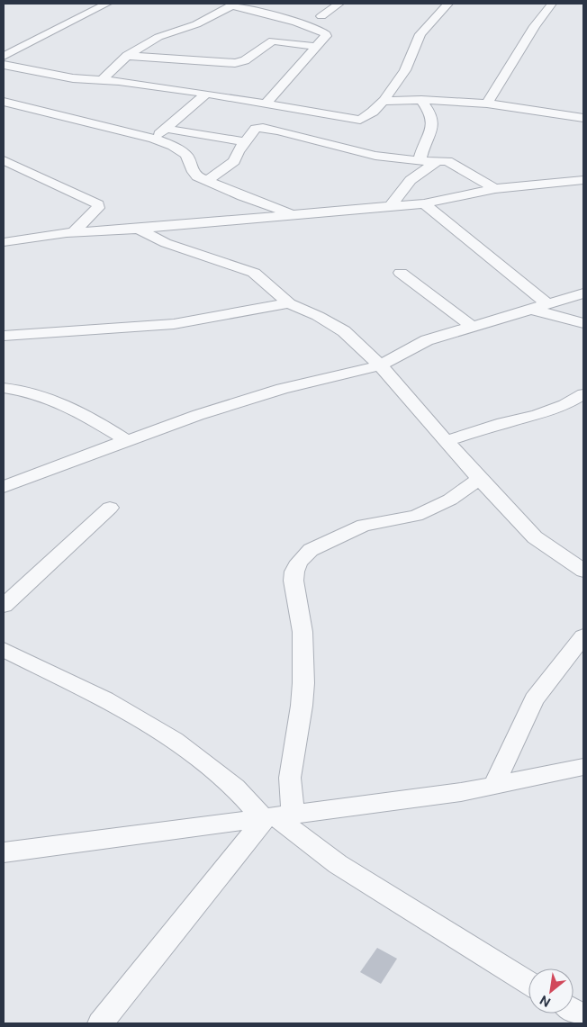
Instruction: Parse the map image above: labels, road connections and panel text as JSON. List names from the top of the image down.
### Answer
{
  "north": "bottom left"
}
